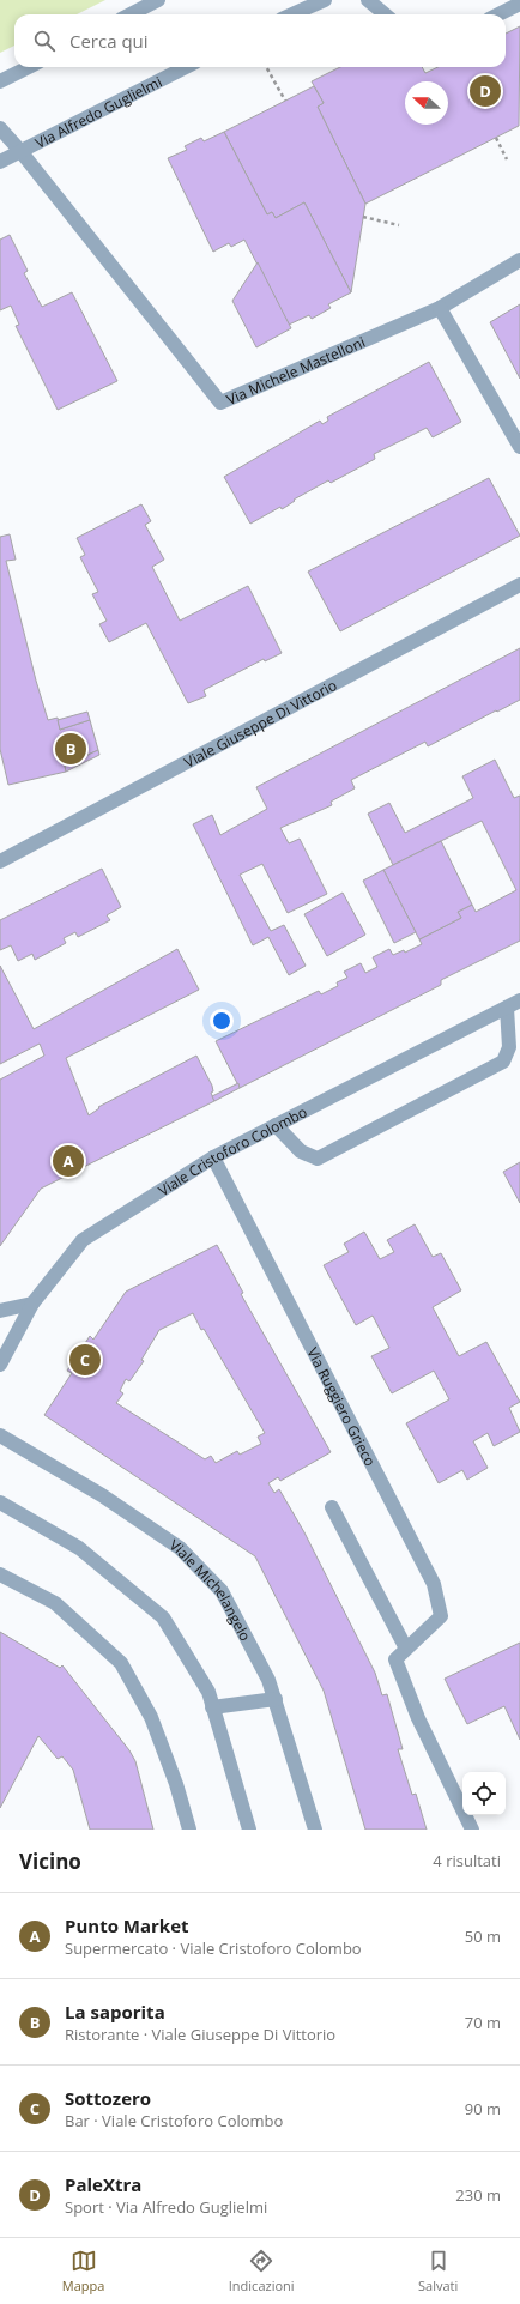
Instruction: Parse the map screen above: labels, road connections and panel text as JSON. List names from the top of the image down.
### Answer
{
  "streets": {
    "street": [
      "Via Alfredo Guglielmi",
      "Via Michele Mastelloni",
      "Viale Giuseppe Di Vittorio",
      "Viale Cristoforo Colombo",
      "Via Ruggiero Grieco",
      "Viale Michelangelo"
    ]
  },
  "crossings": [
    ["Via Alfredo Guglielmi", "Via Michele Mastelloni"],
    ["Viale Cristoforo Colombo", "Via Ruggiero Grieco"]
  ],
  "north": "left",
  "page": {
    "search": "Cerca qui",
    "pins": [
      "D",
      "B",
      "A",
      "C"
    ],
    "heading": ["Vicino", "4 risultati"],
    "list": [
      {
        "mark": "A",
        "name": "Punto Market",
        "note": "Supermercato · Viale Cristoforo Colombo",
        "value": "50 m"
      },
      {
        "mark": "B",
        "name": "La saporita",
        "note": "Ristorante · Viale Giuseppe Di Vittorio",
        "value": "70 m"
      },
      {
        "mark": "C",
        "name": "Sottozero",
        "note": "Bar · Viale Cristoforo Colombo",
        "value": "90 m"
      },
      {
        "mark": "D",
        "name": "PaleXtra",
        "note": "Sport · Via Alfredo Guglielmi",
        "value": "230 m"
      }
    ],
    "nav": ["Mappa", "Indicazioni", "Salvati"]
  }
}
